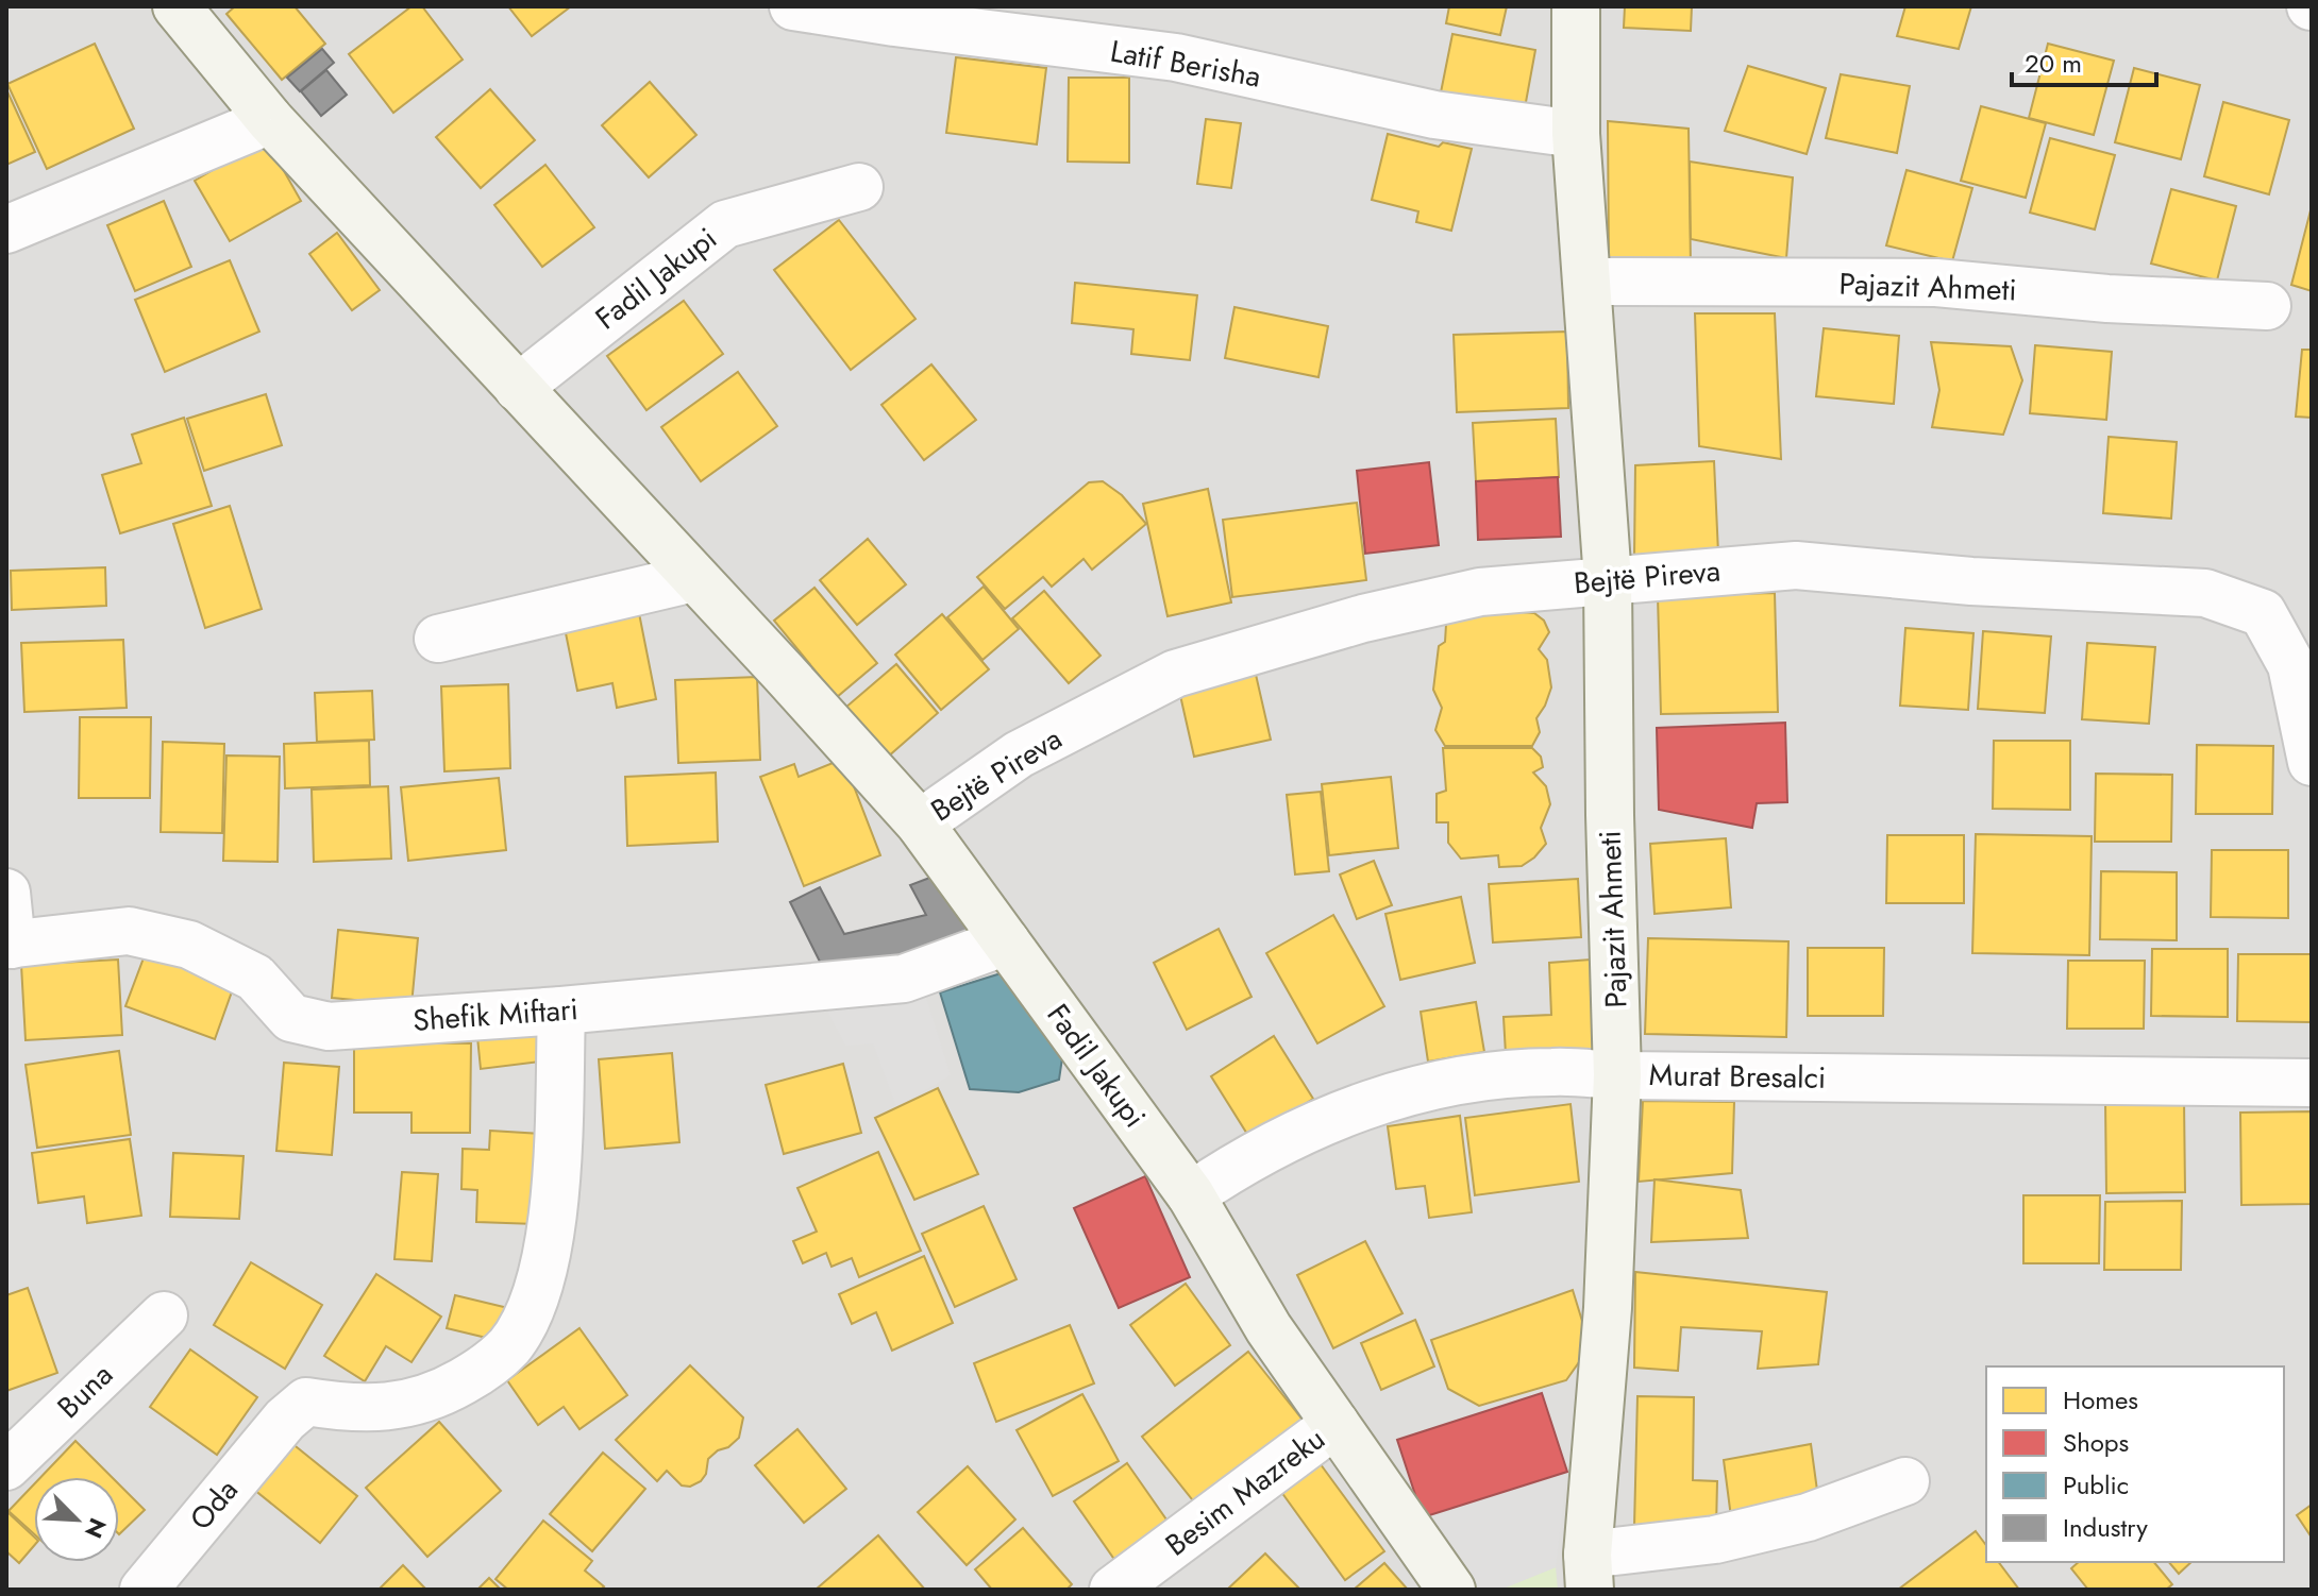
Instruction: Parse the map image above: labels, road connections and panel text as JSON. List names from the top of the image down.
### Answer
{
  "streets": {
    "street": [
      "Latif Berisha",
      "Fadil Jakupi",
      "Pajazit Ahmeti",
      "Bejtë Pireva",
      "Shefik Miftari",
      "Murat Bresalci",
      "Buna",
      "Besim Mazreku",
      "Oda"
    ]
  },
  "crossings": [
    ["Latif Berisha", "Pajazit Ahmeti"],
    ["Fadil Jakupi", "Bejtë Pireva"],
    ["Fadil Jakupi", "Shefik Miftari"],
    ["Fadil Jakupi", "Murat Bresalci"],
    ["Fadil Jakupi", "Besim Mazreku"],
    ["Pajazit Ahmeti", "Bejtë Pireva"],
    ["Pajazit Ahmeti", "Murat Bresalci"],
    ["Shefik Miftari", "Oda"]
  ],
  "legend": [
    "Homes",
    "Shops",
    "Public",
    "Industry"
  ],
  "scale_bar": "20 m",
  "north": "bottom right"
}
